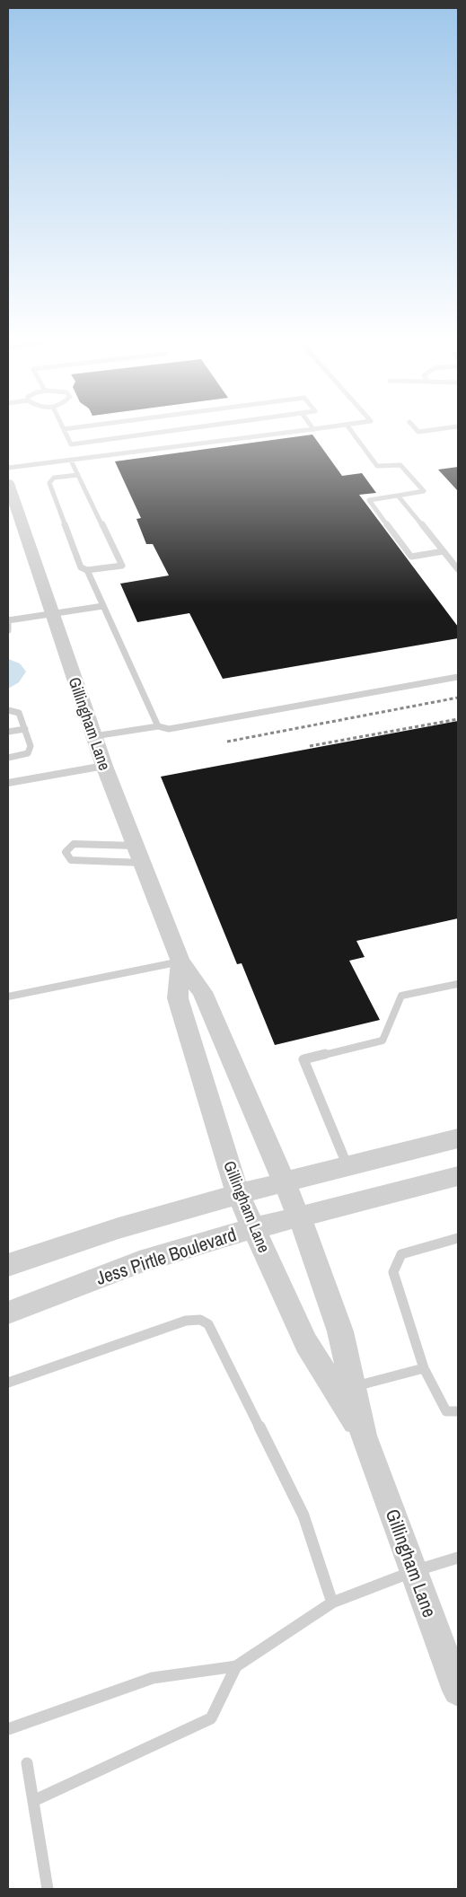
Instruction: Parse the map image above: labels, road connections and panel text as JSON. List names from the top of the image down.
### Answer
{
  "streets": {
    "street": ["Gillingham Lane", "Jess Pirtle Boulevard"]
  },
  "crossings": [
    ["Gillingham Lane", "Jess Pirtle Boulevard"]
  ]
}
